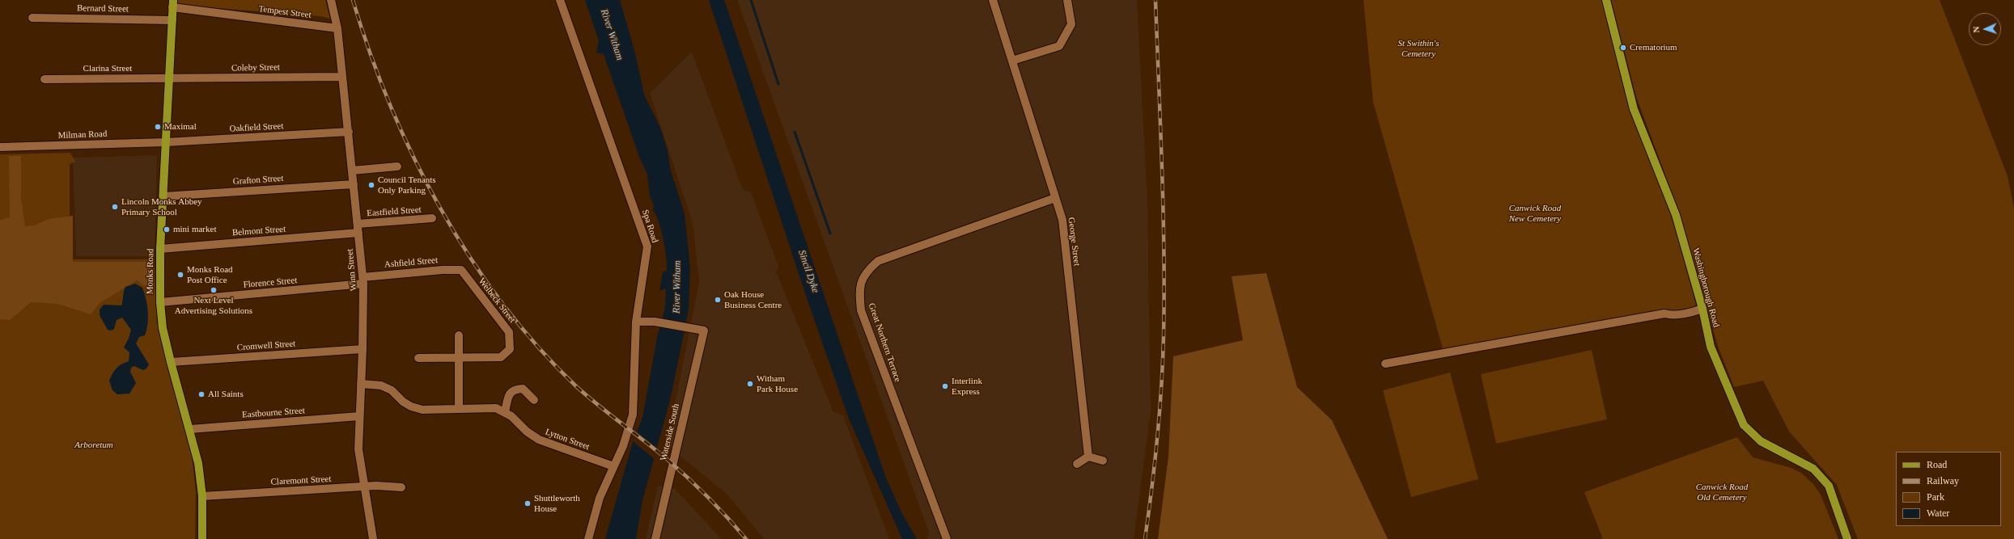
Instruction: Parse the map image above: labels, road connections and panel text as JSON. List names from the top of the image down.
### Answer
{
  "streets": {
    "main road": ["Monks Road", "Washingborough Road"],
    "street": [
      "Bernard Street",
      "Tempest Street",
      "Coleby Street",
      "Clarina Street",
      "Oakfield Street",
      "Milman Road",
      "Grafton Street",
      "Eastfield Street",
      "Spa Road",
      "Belmont Street",
      "George Street",
      "Ashfield Street",
      "Winn Street",
      "Florence Street",
      "Welbeck Street",
      "Great Northern Terrace",
      "Cromwell Street",
      "Eastbourne Street",
      "Waterside South",
      "Lytton Street",
      "Claremont Street"
    ]
  },
  "crossings": [
    ["Bernard Street", "Monks Road"],
    ["Tempest Street", "Winn Street"],
    ["Tempest Street", "Monks Road"],
    ["Coleby Street", "Clarina Street"],
    ["Coleby Street", "Winn Street"],
    ["Coleby Street", "Monks Road"],
    ["Clarina Street", "Monks Road"],
    ["Oakfield Street", "Milman Road"],
    ["Oakfield Street", "Winn Street"],
    ["Oakfield Street", "Monks Road"],
    ["Milman Road", "Monks Road"],
    ["Grafton Street", "Winn Street"],
    ["Grafton Street", "Monks Road"],
    ["Eastfield Street", "Winn Street"],
    ["Spa Road", "Waterside South"],
    ["Spa Road", "Lytton Street"],
    ["Belmont Street", "Winn Street"],
    ["Belmont Street", "Monks Road"],
    ["George Street", "Great Northern Terrace"],
    ["Ashfield Street", "Winn Street"],
    ["Ashfield Street", "Florence Street"],
    ["Ashfield Street", "Welbeck Street"],
    ["Winn Street", "Florence Street"],
    ["Winn Street", "Cromwell Street"],
    ["Winn Street", "Eastbourne Street"],
    ["Winn Street", "Lytton Street"],
    ["Winn Street", "Claremont Street"],
    ["Monks Road", "Florence Street"],
    ["Monks Road", "Cromwell Street"],
    ["Monks Road", "Eastbourne Street"],
    ["Monks Road", "Claremont Street"]
  ],
  "water": ["River Witham", "Sincil Dyke"],
  "parks": [
    "St Swithin's Cemetery",
    "Canwick Road New Cemetery",
    "Arboretum",
    "Canwick Road Old Cemetery"
  ],
  "places": [
    "Crematorium",
    "Maximal",
    "Council Tenants Only Parking",
    "Lincoln Monks Abbey Primary School",
    "mini market",
    "Monks Road Post Office",
    "Next Level Advertising Solutions",
    "Oak House Business Centre",
    "Witham Park House",
    "Interlink Express",
    "All Saints",
    "Shuttleworth House"
  ],
  "legend": [
    "Road",
    "Railway",
    "Park",
    "Water"
  ],
  "north": "left"
}
